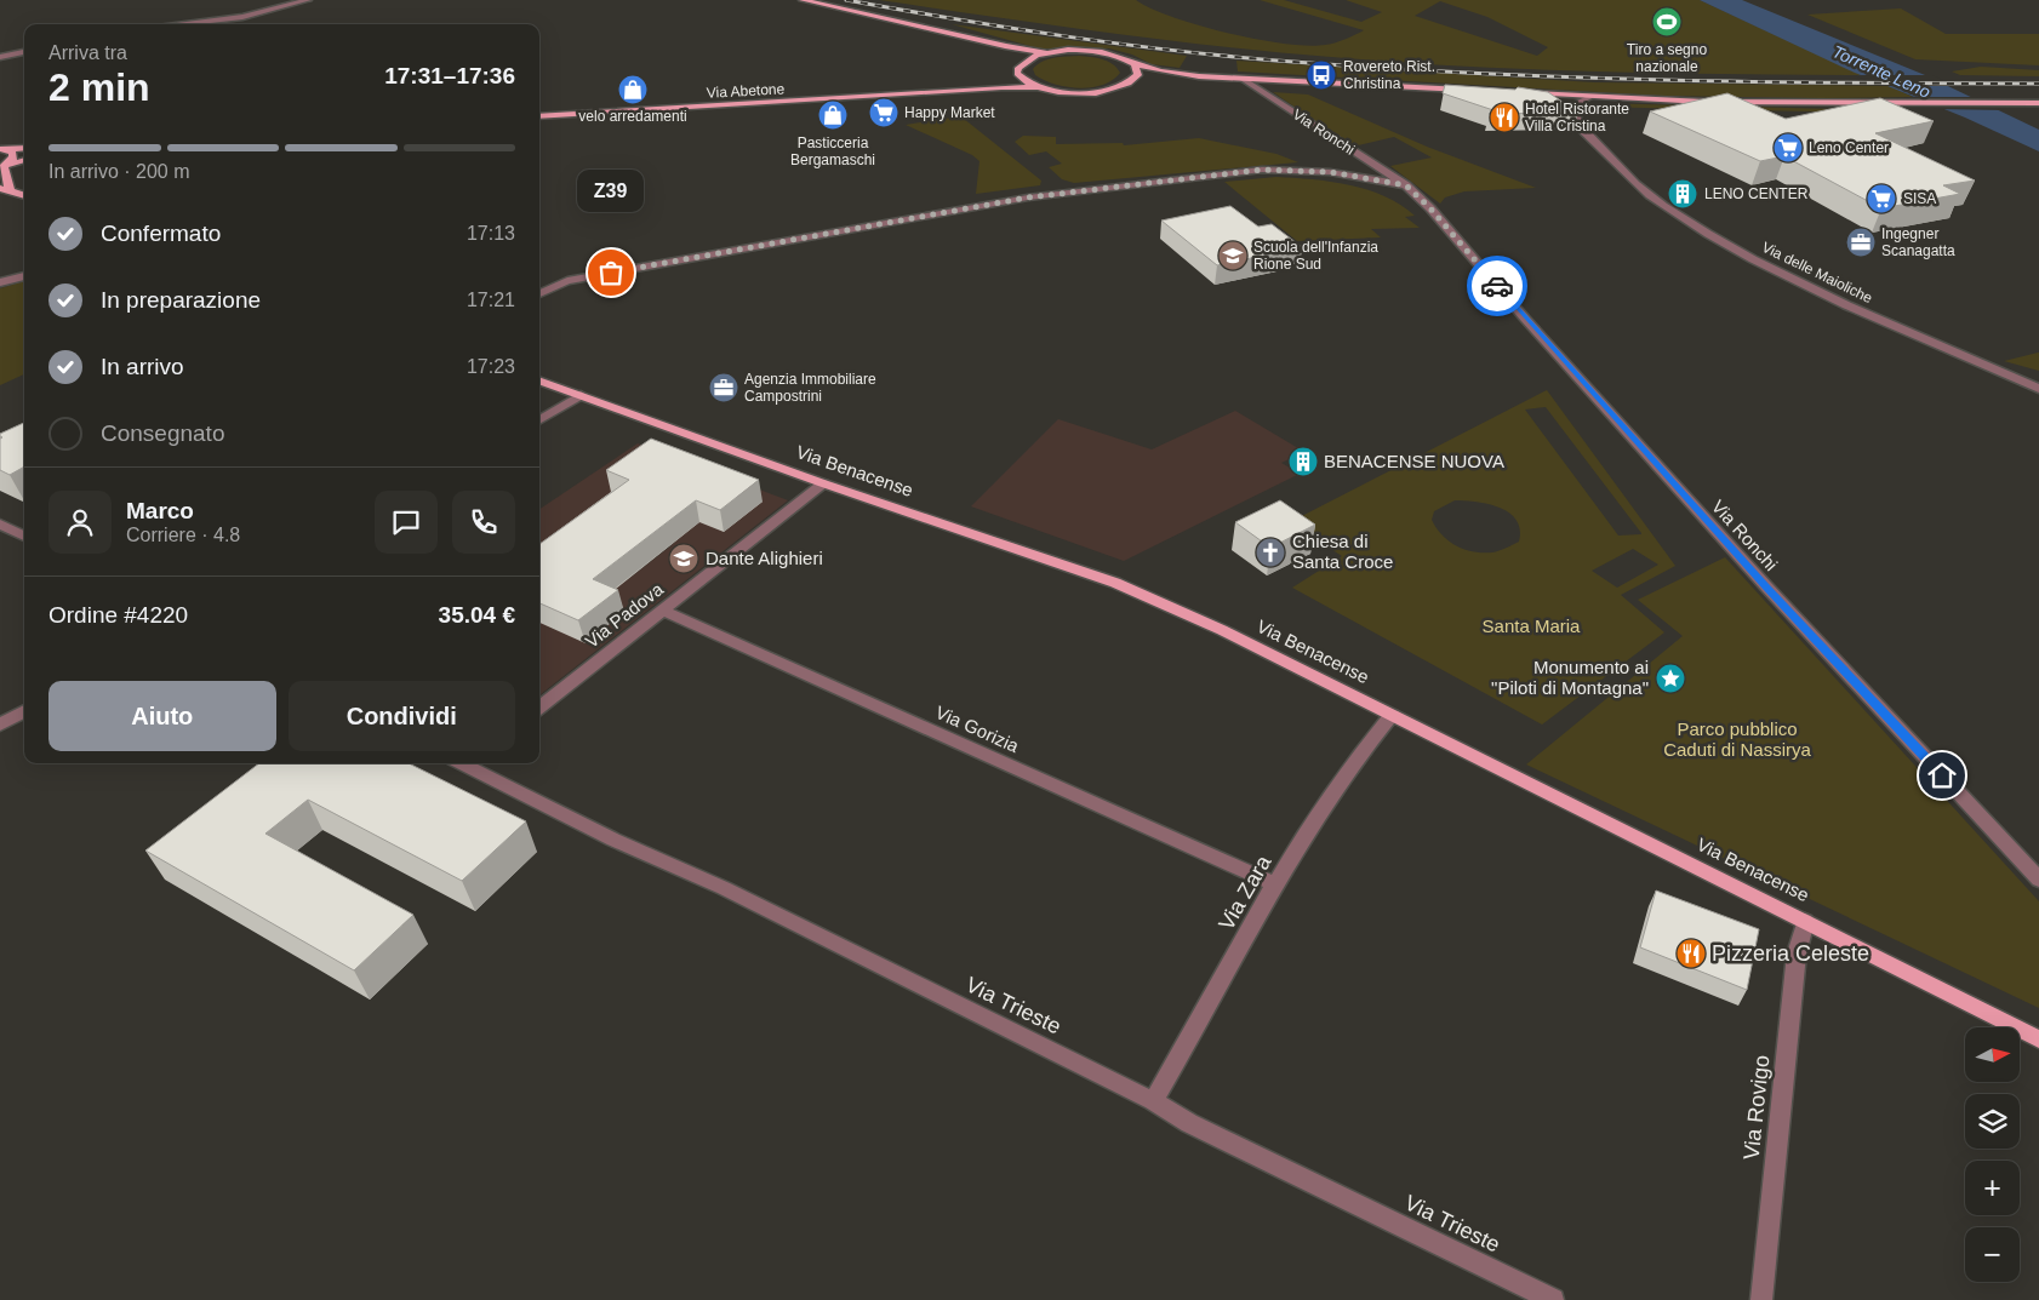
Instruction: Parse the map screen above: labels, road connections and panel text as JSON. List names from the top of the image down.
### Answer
{
  "streets": {
    "main road": ["Via Abetone", "Via Benacense"],
    "street": [
      "Via Ronchi",
      "Via delle Maioliche",
      "Via Padova",
      "Via Gorizia",
      "Via Zara",
      "Via Trieste",
      "Via Rovigo"
    ]
  },
  "crossings": [
    ["Via Benacense", "Via Padova"],
    ["Via Benacense", "Via Zara"],
    ["Via Benacense", "Via Rovigo"],
    ["Via Padova", "Via Gorizia"],
    ["Via Gorizia", "Via Zara"],
    ["Via Zara", "Via Trieste"]
  ],
  "water": ["Torrente Leno"],
  "parks": ["Santa Maria", "Parco pubblico Caduti di Nassirya"],
  "places": {
    "sports": ["Tiro a segno nazionale"],
    "bus stop": ["Rovereto Rist. Christina"],
    "shop": ["velo arredamenti", "Pasticceria Bergamaschi"],
    "supermarket": ["Happy Market", "Leno Center", "SISA"],
    "restaurant": ["Hotel Ristorante Villa Cristina", "Pizzeria Celeste"],
    "building": ["LENO CENTER", "BENACENSE NUOVA"],
    "office": ["Ingegner Scanagatta", "Agenzia Immobiliare Campostrini"],
    "school or university": ["Scuola dell'Infanzia Rione Sud", "Dante Alighieri"],
    "other": ["Z39"],
    "church": ["Chiesa di Santa Croce"],
    "place": ["Monumento ai \"Piloti di Montagna\""]
  },
  "north": "right",
  "page": {
    "heading": ["2 min", "Arriva tra", "17:31–17:36"],
    "panel": [
      "Marco",
      "Corriere · 4.8",
      "Ordine #4220",
      "35.04 €"
    ],
    "bar": "In arrivo · 200 m",
    "bubble": "Z39",
    "list": [
      ["Confermato", "17:13"],
      ["In preparazione", "17:21"],
      ["In arrivo", "17:23"],
      "Consegnato"
    ],
    "buttons": ["Aiuto", "Condividi"],
    "map_buttons": ["+", "−"]
  }
}
